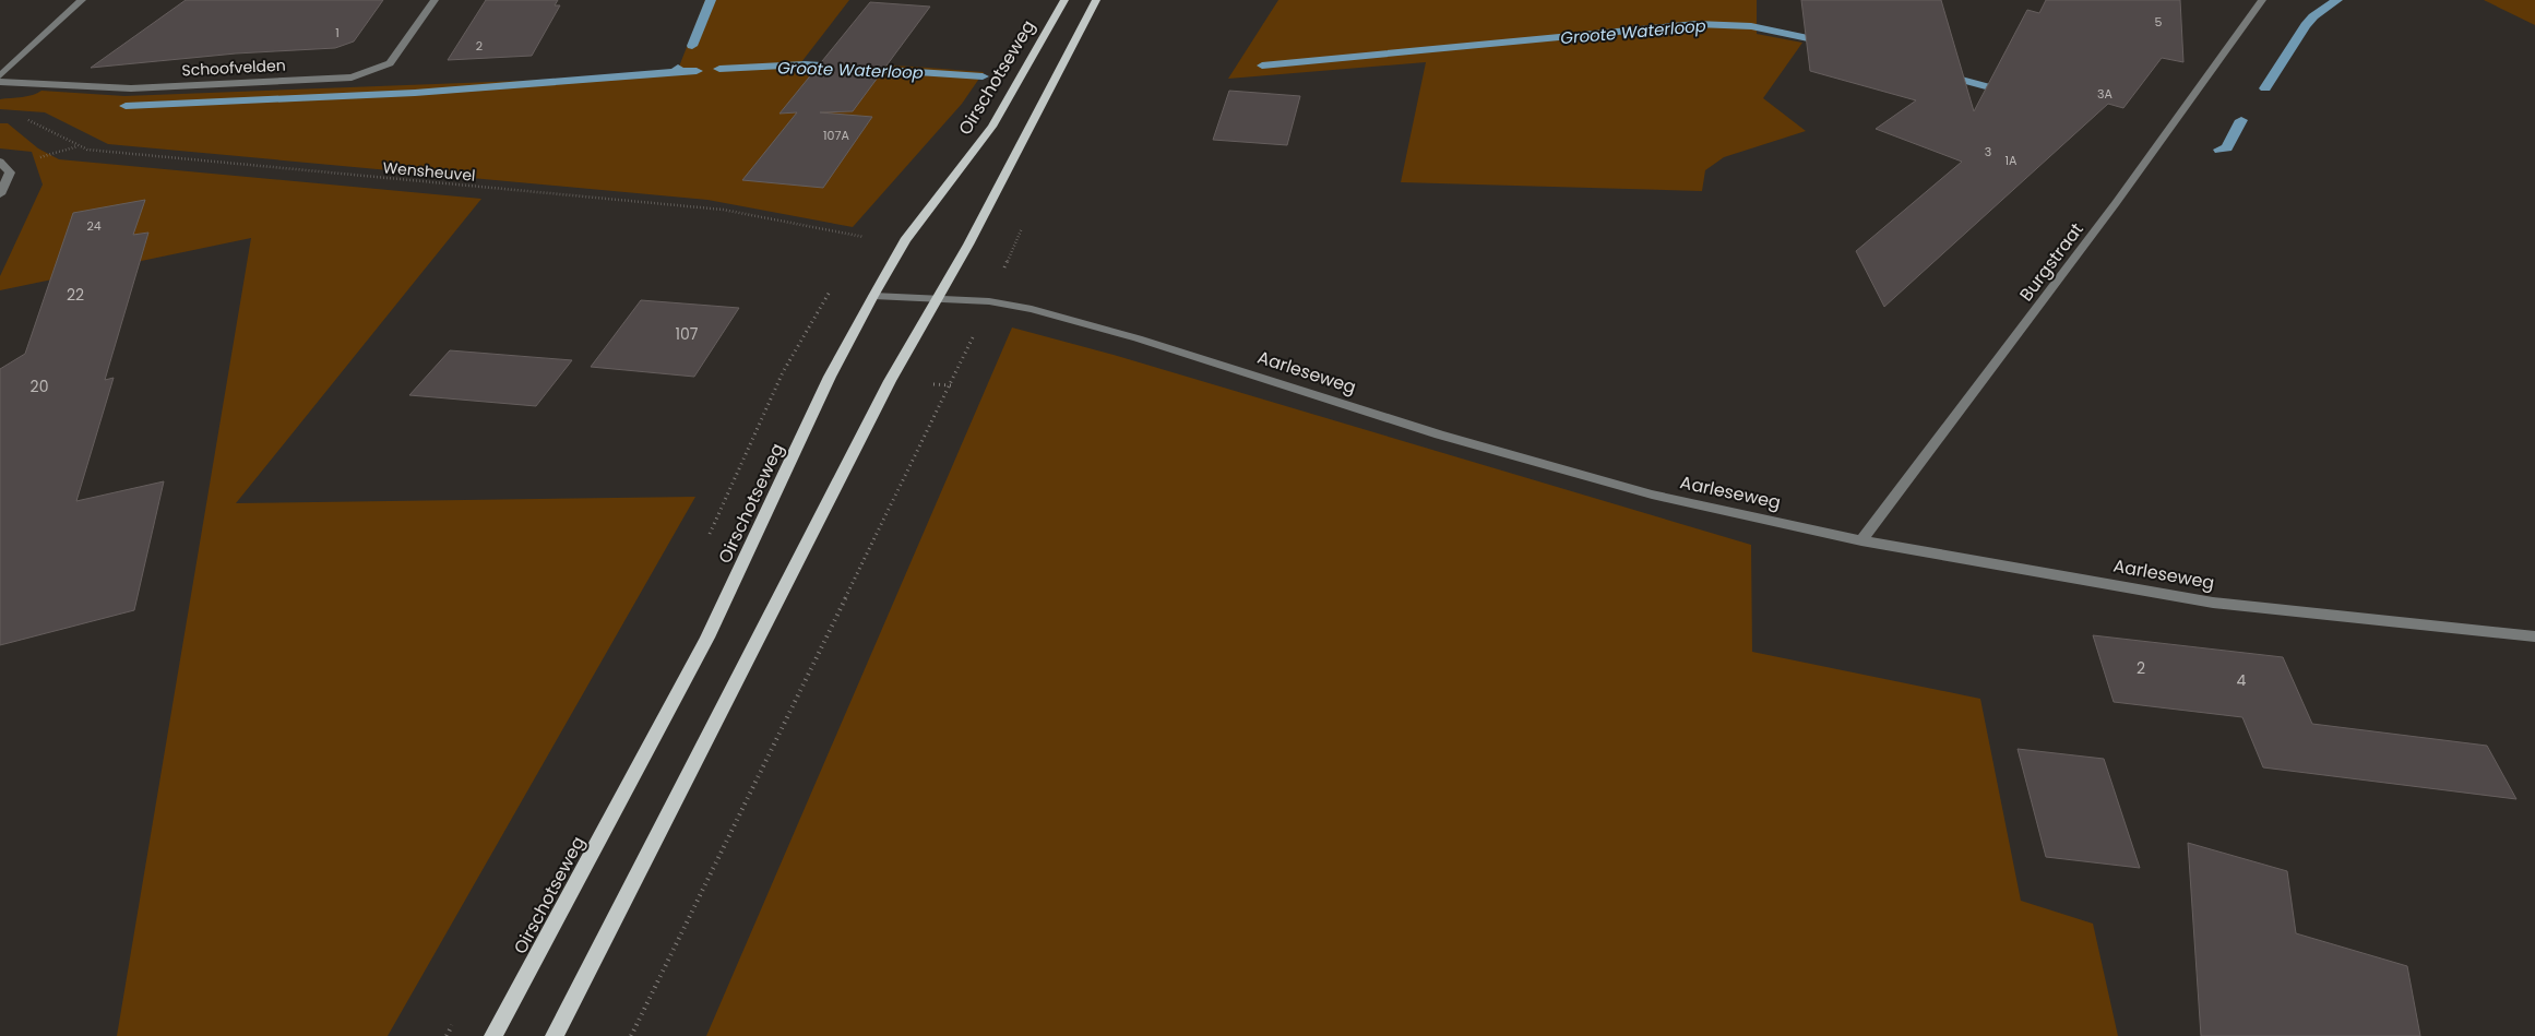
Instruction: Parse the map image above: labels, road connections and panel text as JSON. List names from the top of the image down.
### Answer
{
  "streets": {
    "main road": ["Oirschotseweg"],
    "street": ["Schoofvelden", "Burgstraat", "Aarleseweg"],
    "path": ["Wensheuvel"]
  },
  "crossings": [
    ["Oirschotseweg", "Aarleseweg"],
    ["Burgstraat", "Aarleseweg"]
  ],
  "water": ["Groote Waterloop"],
  "house_numbers": [
    "5",
    "1",
    "2",
    "3A",
    "107A",
    "3",
    "1A",
    "24",
    "22",
    "107",
    "20",
    "2",
    "4"
  ]
}
